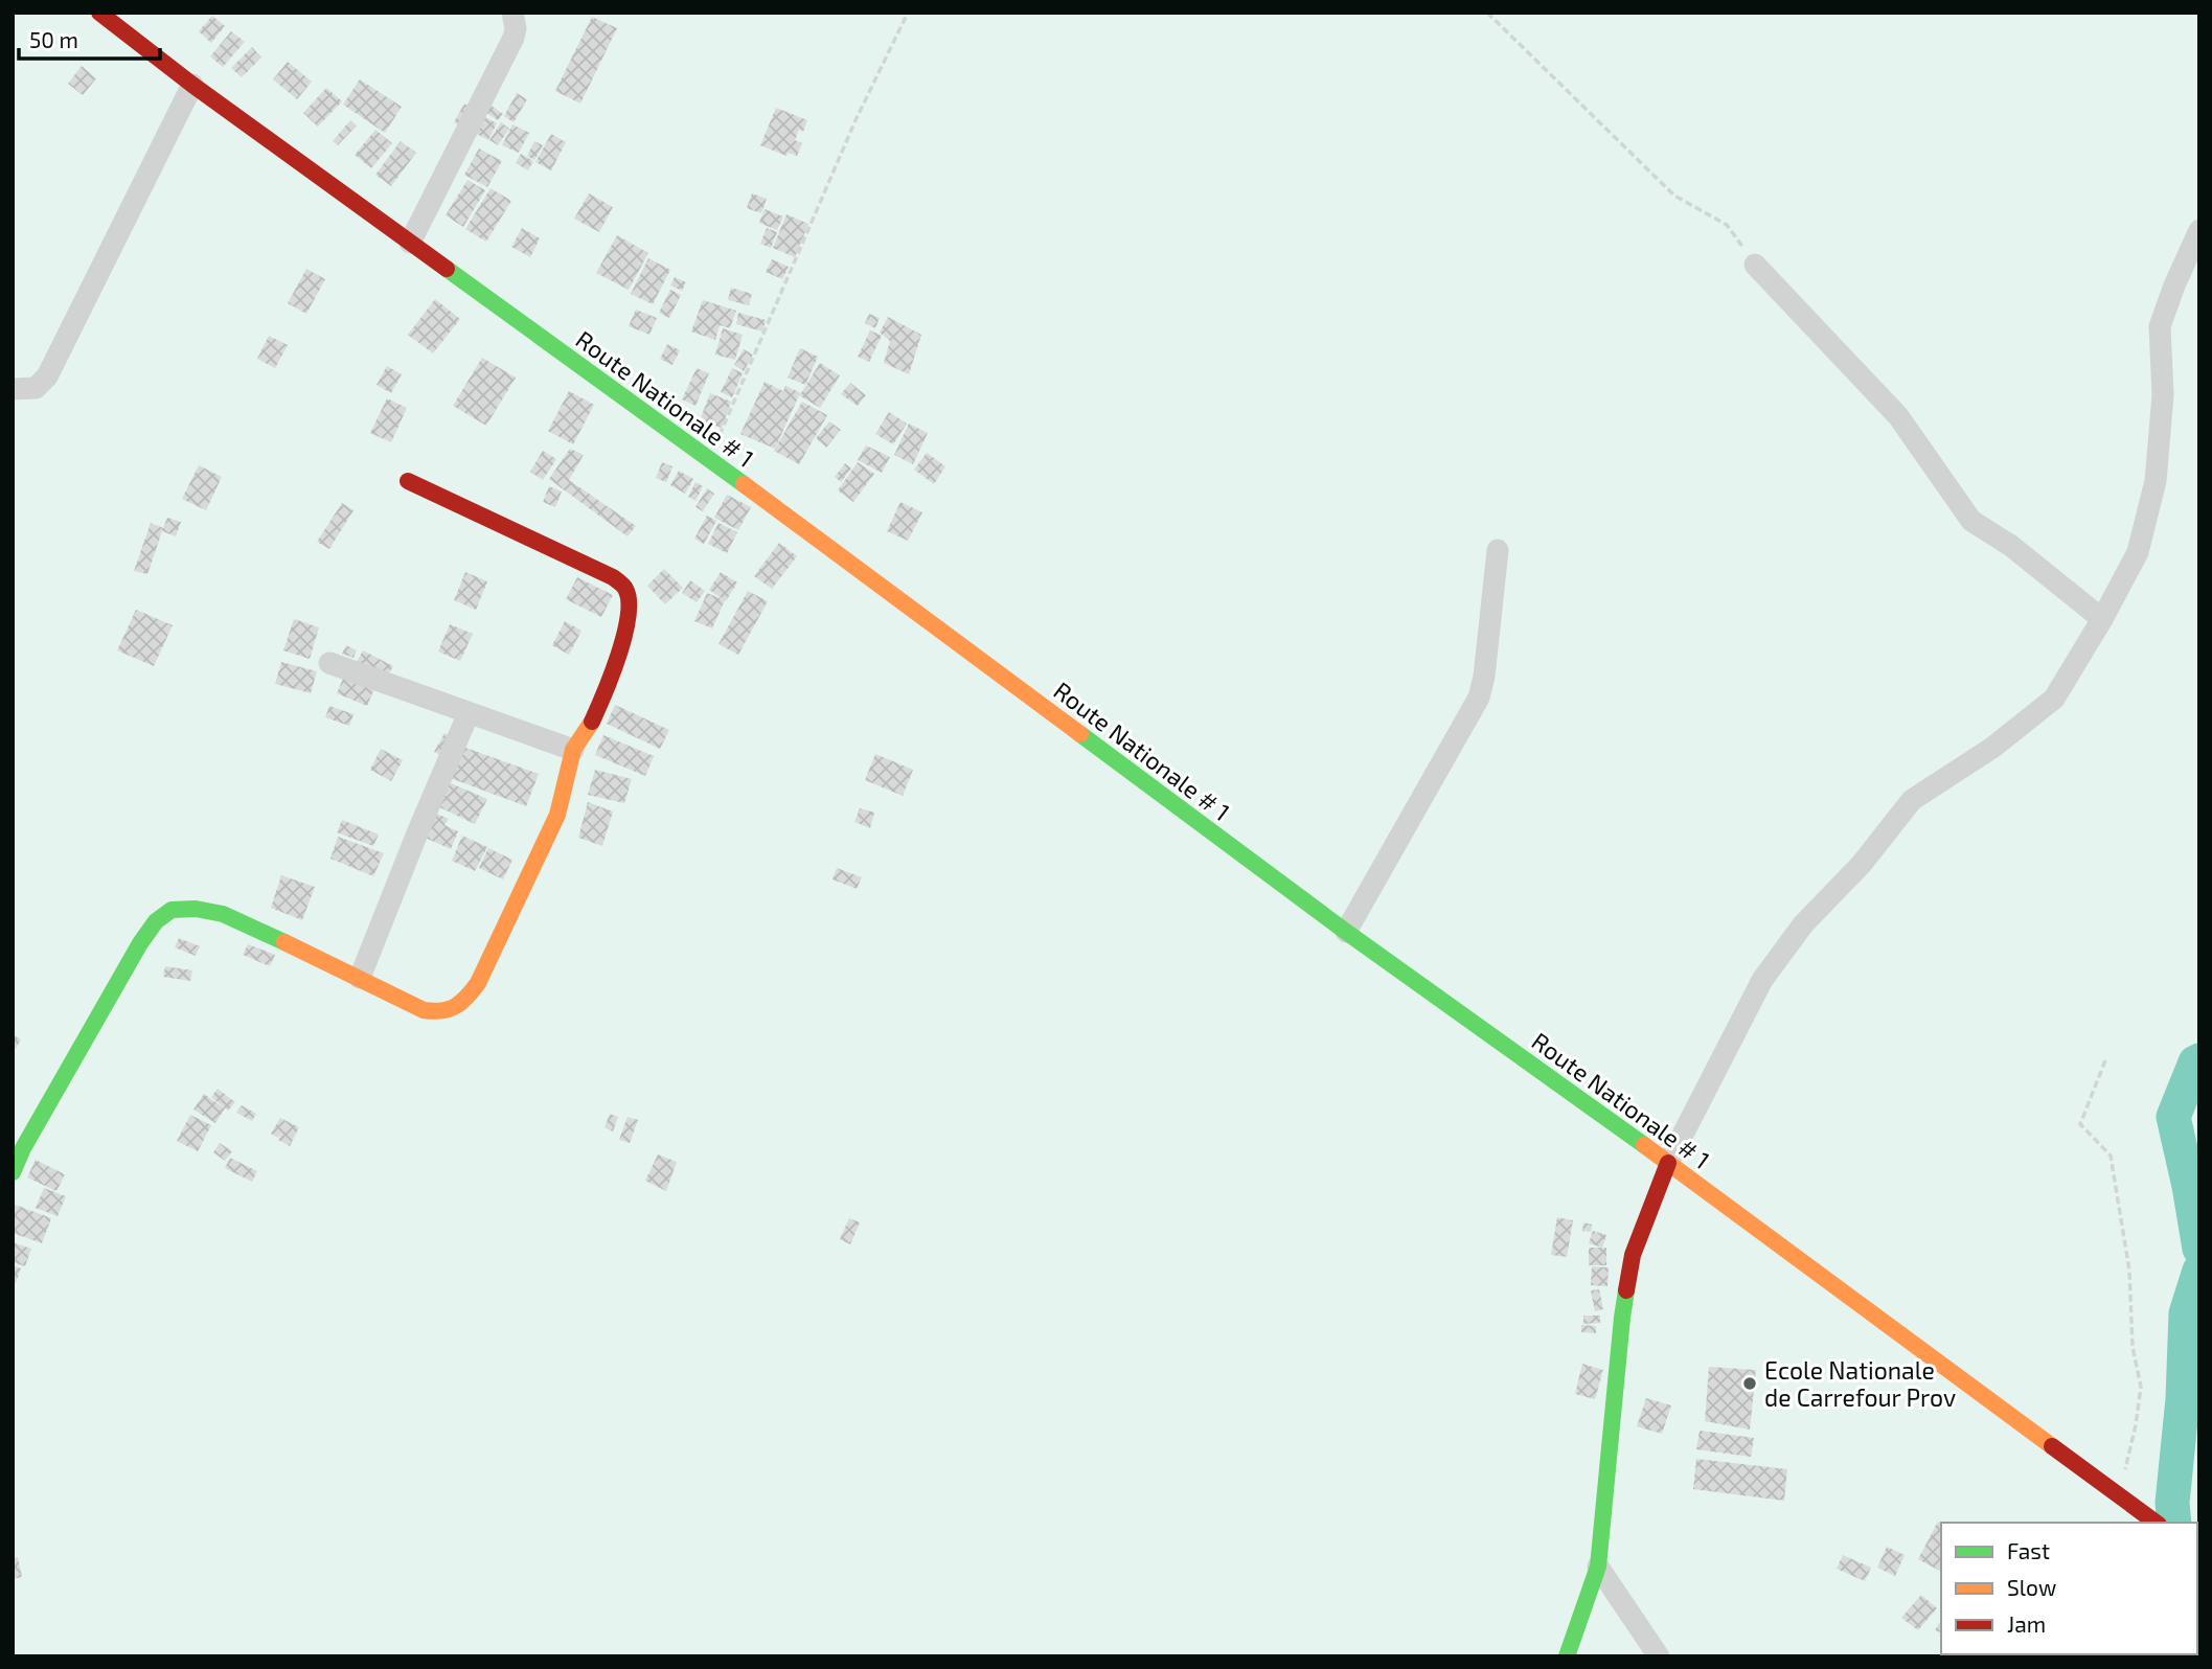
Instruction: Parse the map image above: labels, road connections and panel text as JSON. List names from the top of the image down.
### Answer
{
  "streets": {
    "main road": ["Route Nationale # 1"]
  },
  "places": ["Ecole Nationale de Carrefour Prov"],
  "legend": ["Fast", "Slow", "Jam"],
  "scale_bar": "50 m"
}
